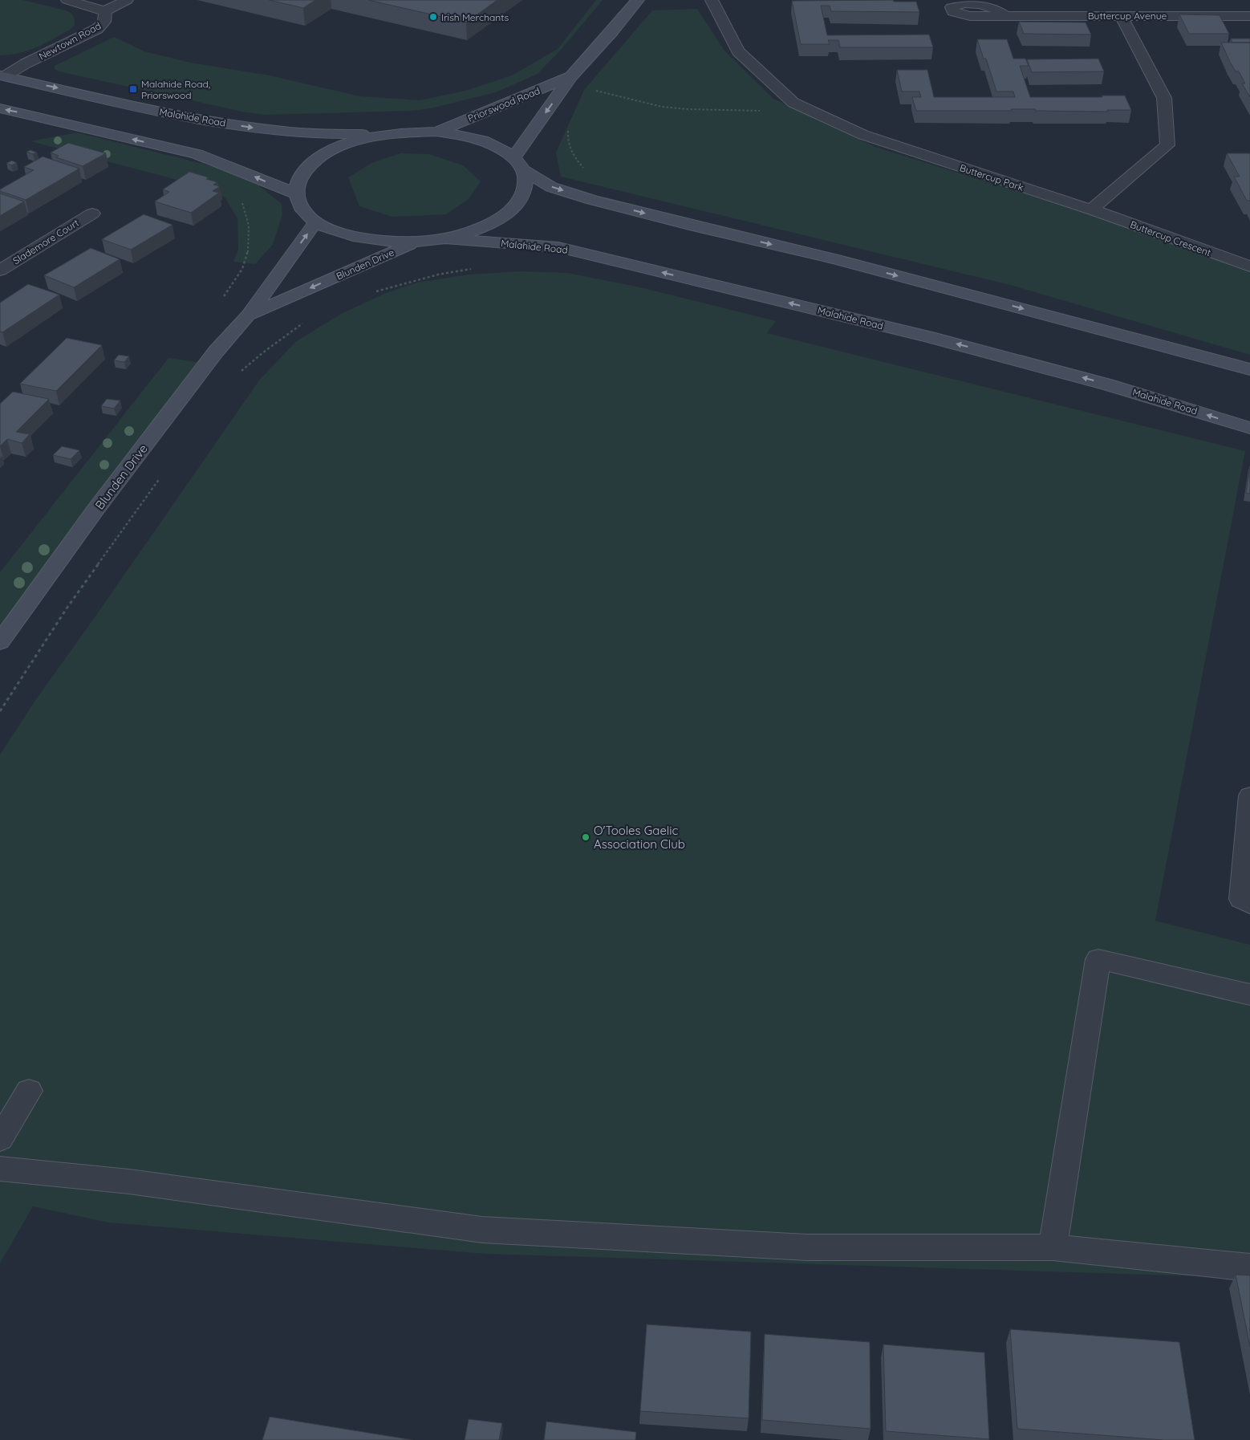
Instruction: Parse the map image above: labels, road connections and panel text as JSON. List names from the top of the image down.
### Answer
{
  "streets": {
    "main road": ["Priorswood Road", "Malahide Road", "Blunden Drive"],
    "street": [
      "Buttercup Avenue",
      "Newtown Road",
      "Buttercup Park",
      "Buttercup Crescent",
      "Slademore Court"
    ]
  },
  "crossings": [
    ["Newtown Road", "Malahide Road"],
    ["Buttercup Park", "Buttercup Crescent"]
  ],
  "places": {
    "other": ["Irish Merchants", "O'Tooles Gaelic Association Club"],
    "transit": ["Malahide Road, Priorswood"]
  }
}
